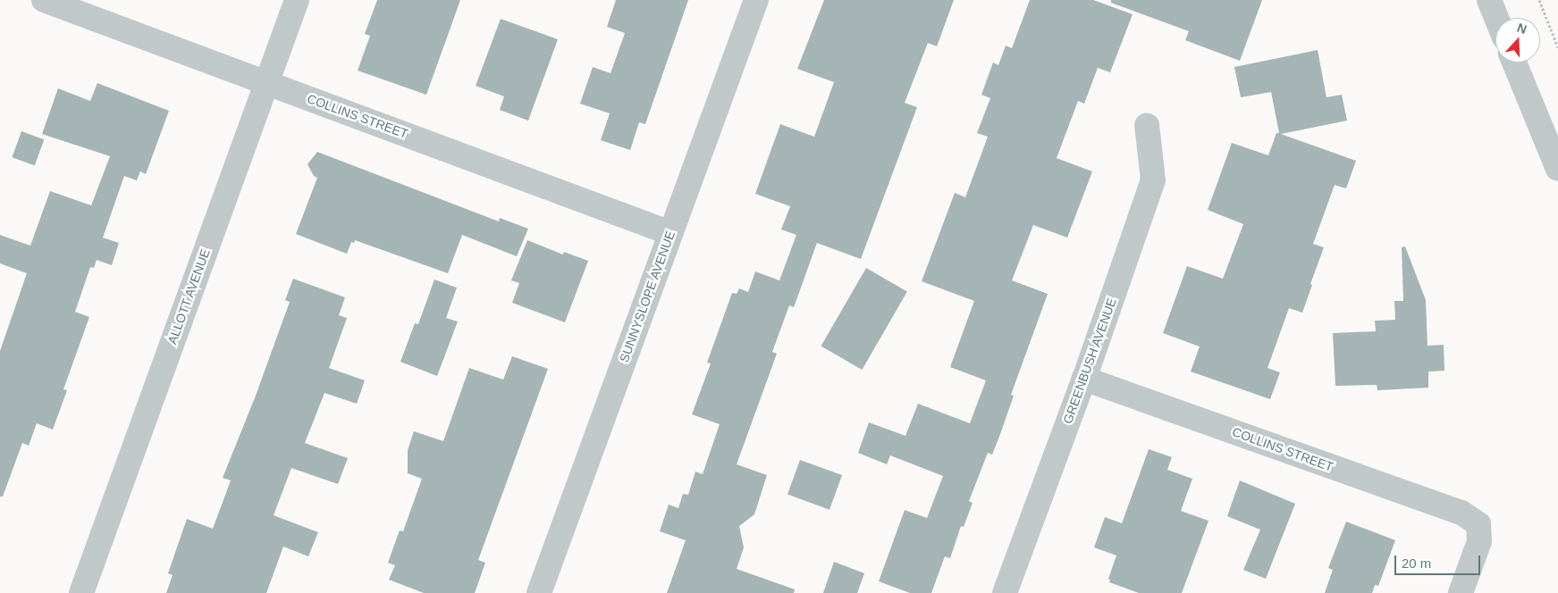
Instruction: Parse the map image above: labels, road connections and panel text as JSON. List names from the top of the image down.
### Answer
{
  "streets": {
    "street": [
      "COLLINS STREET",
      "ALLOTT AVENUE",
      "SUNNYSLOPE AVENUE",
      "GREENBUSH AVENUE"
    ]
  },
  "crossings": [
    ["COLLINS STREET", "ALLOTT AVENUE"],
    ["COLLINS STREET", "SUNNYSLOPE AVENUE"],
    ["COLLINS STREET", "GREENBUSH AVENUE"]
  ],
  "scale_bar": "20 m",
  "north": "top"
}
